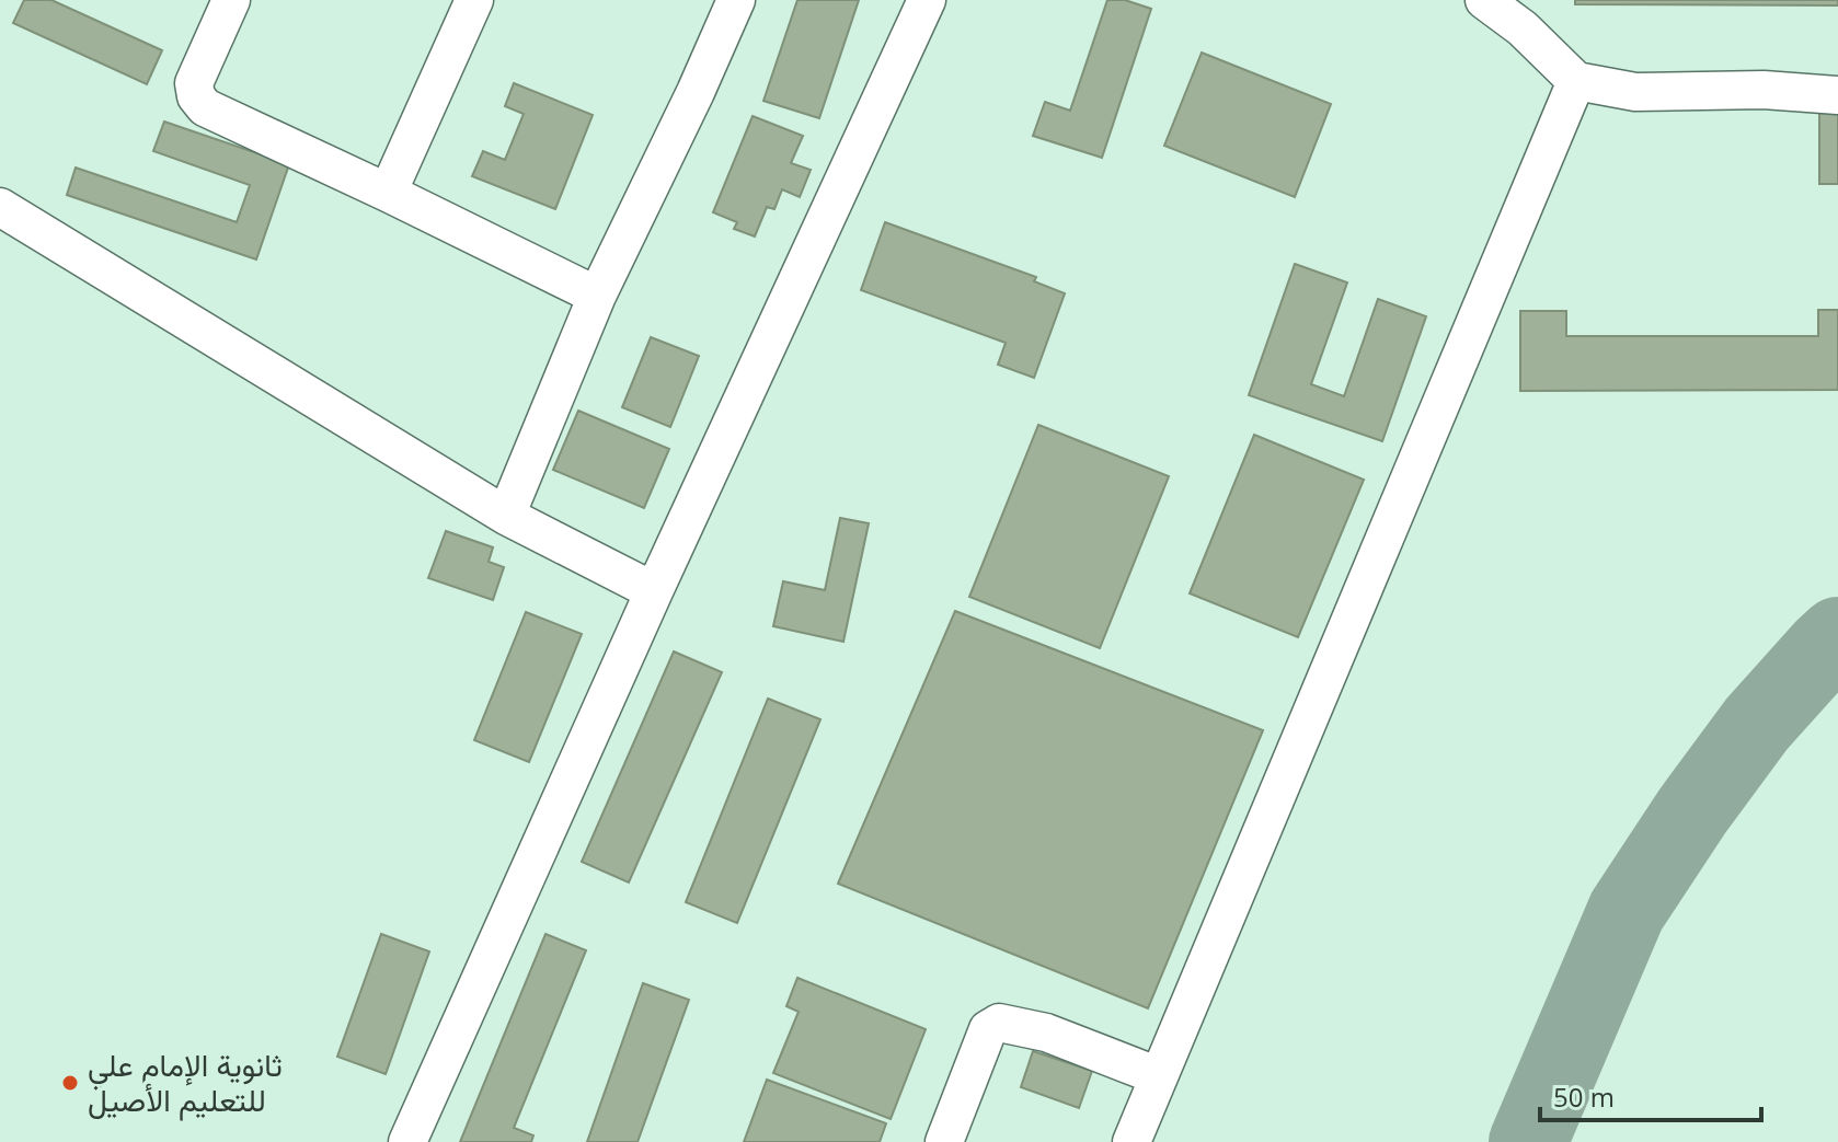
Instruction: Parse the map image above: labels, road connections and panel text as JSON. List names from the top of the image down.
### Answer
{
  "places": ["ثانوية الإمام علي للتعليم الأصيل"],
  "scale_bar": "50 m"
}
